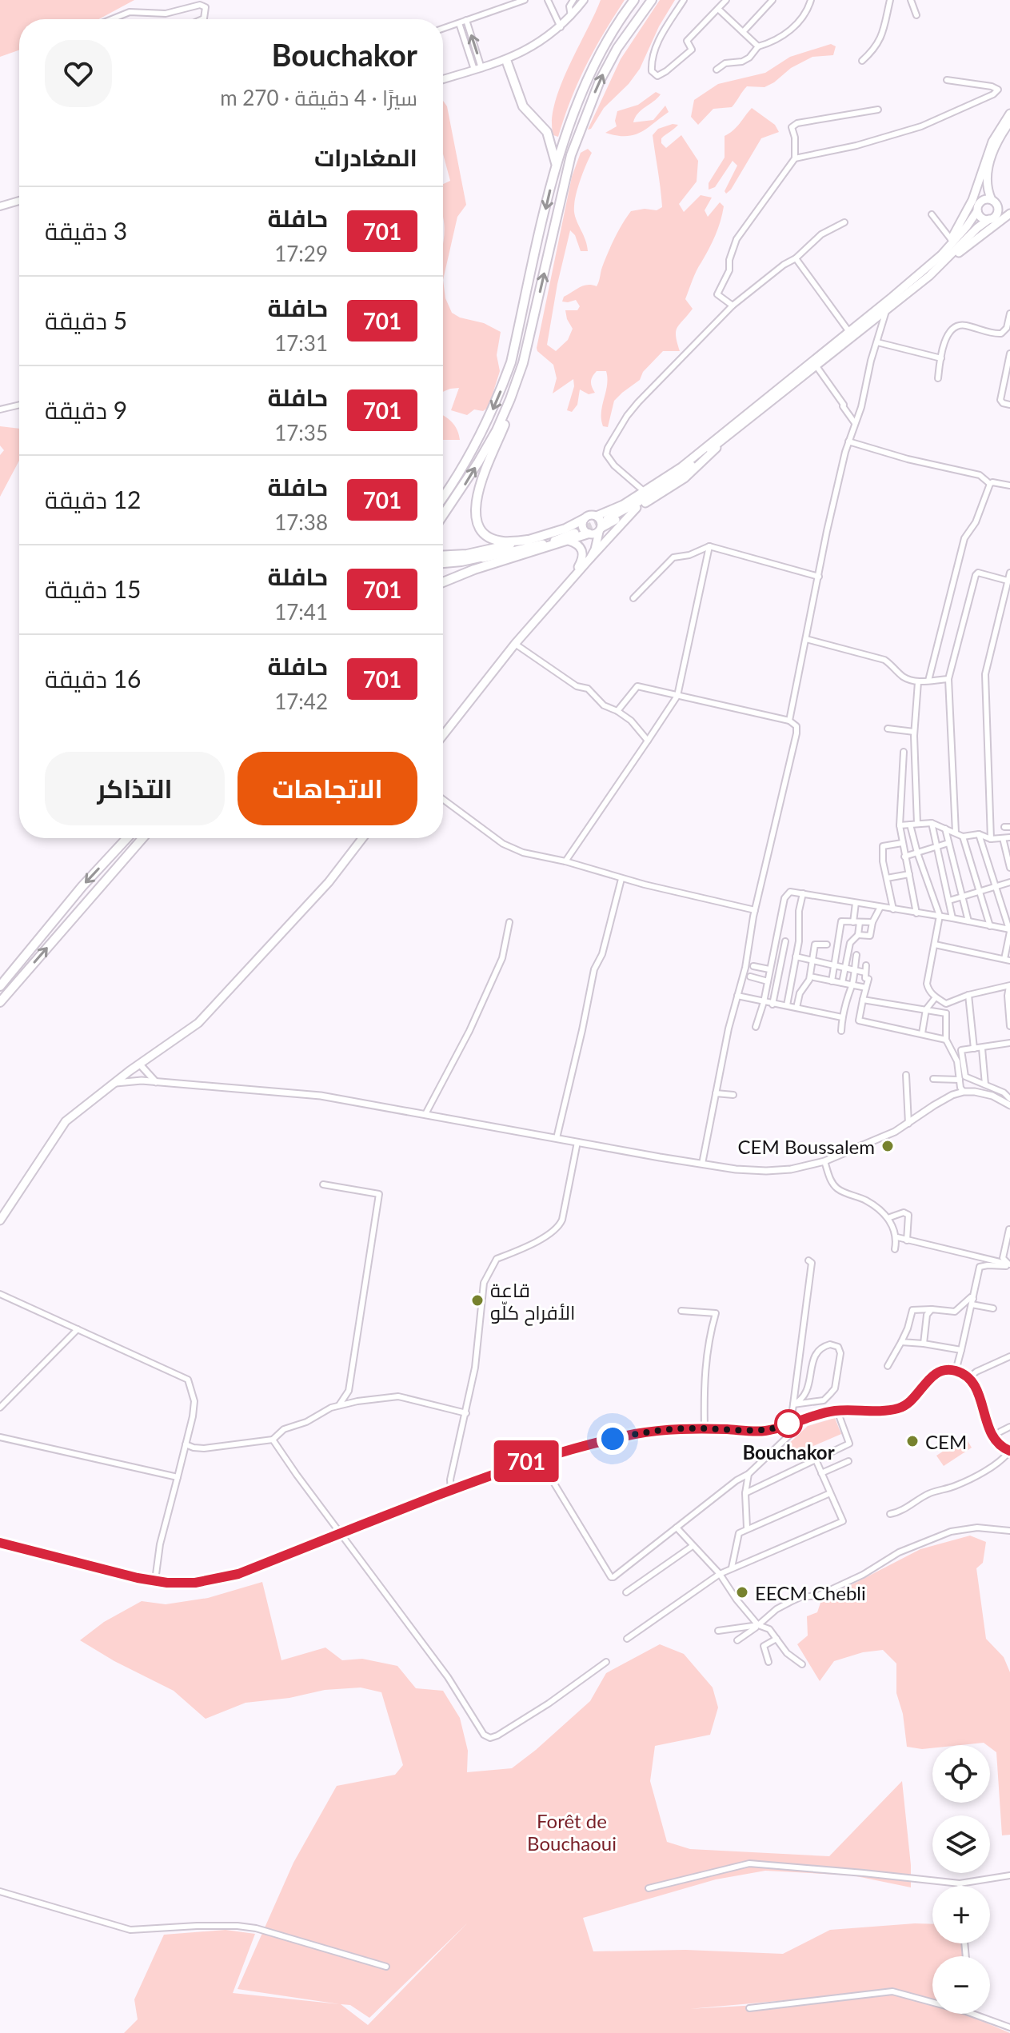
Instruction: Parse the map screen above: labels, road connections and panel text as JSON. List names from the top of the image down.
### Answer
{
  "parks": ["Forêt de Bouchaoui"],
  "places": [
    "CEM Boussalem",
    "قاعة الأفراح كلّو",
    "Bouchakor",
    "CEM",
    "EECM Chebli"
  ],
  "lines": ["bus line 701"],
  "page": {
    "on_map": "701",
    "heading": [
      ["Bouchakor", "سيرًا · 4 دقيقة · 270 m"],
      "المغادرات"
    ],
    "list": [
      {
        "mark": "701",
        "name": "حافلة",
        "note": "17:29",
        "value": "3 دقيقة"
      },
      {
        "mark": "701",
        "name": "حافلة",
        "note": "17:31",
        "value": "5 دقيقة"
      },
      {
        "mark": "701",
        "name": "حافلة",
        "note": "17:35",
        "value": "9 دقيقة"
      },
      {
        "mark": "701",
        "name": "حافلة",
        "note": "17:38",
        "value": "12 دقيقة"
      },
      {
        "mark": "701",
        "name": "حافلة",
        "note": "17:41",
        "value": "15 دقيقة"
      },
      {
        "mark": "701",
        "name": "حافلة",
        "note": "17:42",
        "value": "16 دقيقة"
      }
    ],
    "buttons": ["الاتجاهات", "التذاكر"],
    "map_buttons": ["+", "−"]
  }
}
